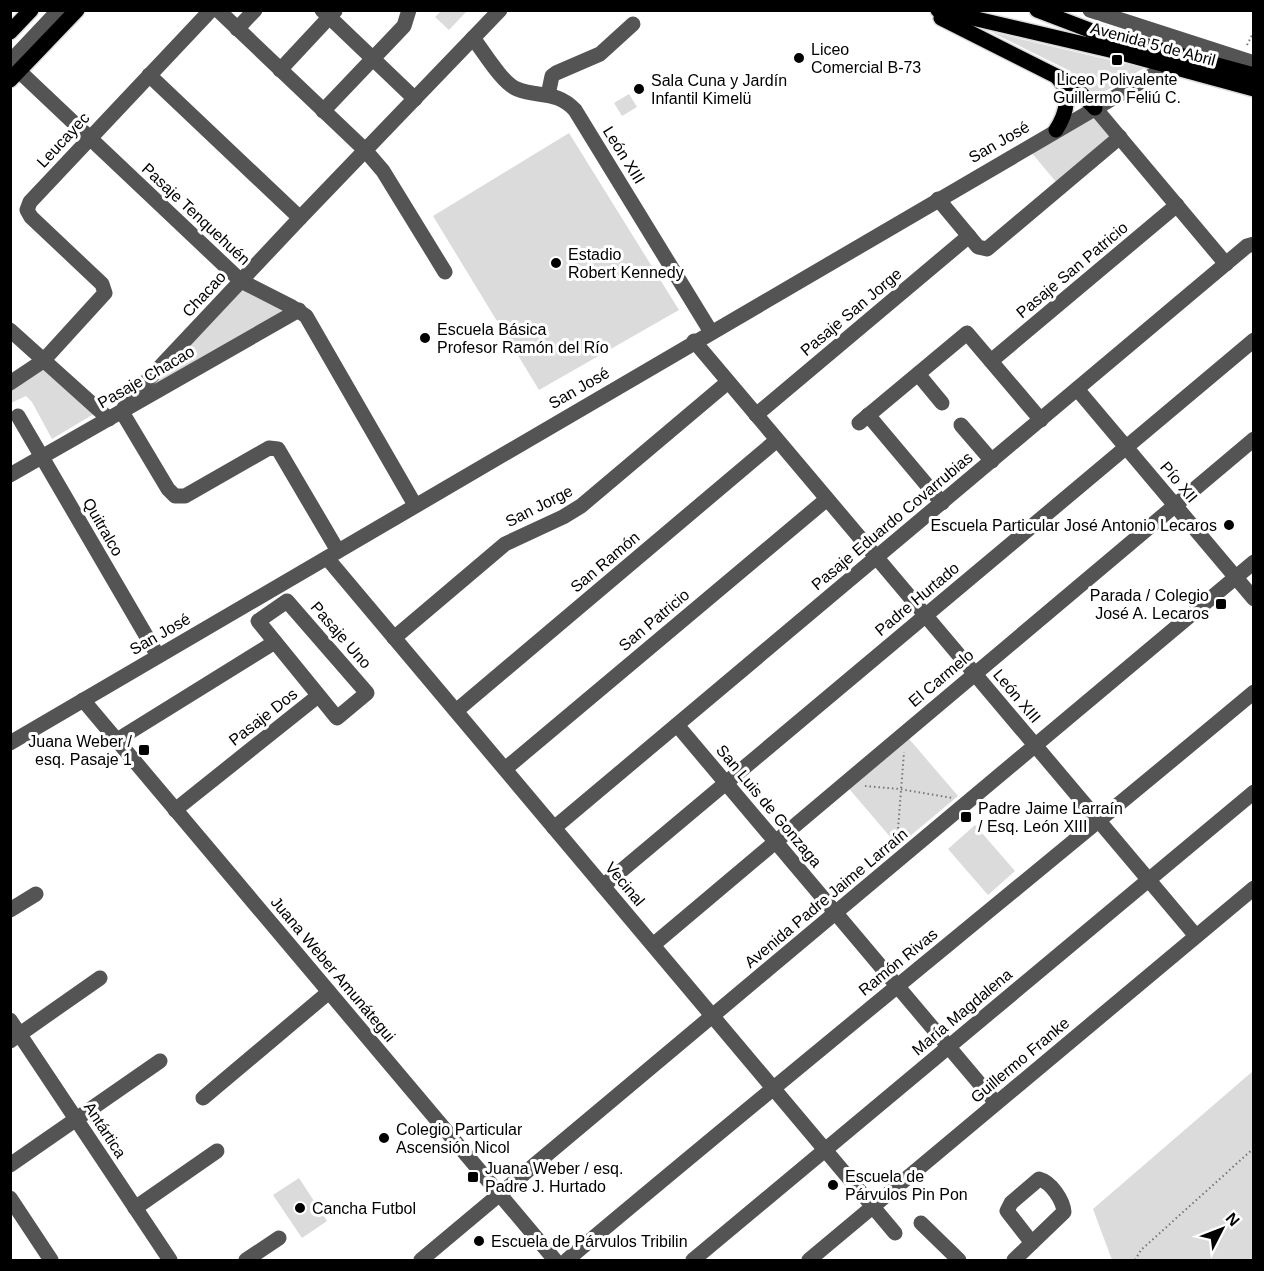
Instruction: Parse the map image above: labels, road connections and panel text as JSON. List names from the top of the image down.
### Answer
{
  "streets": {
    "main road": ["Avenida 5 de Abril"],
    "street": [
      "Leucayec",
      "San José",
      "León XIII",
      "Pasaje Tenquehuén",
      "Pasaje San Patricio",
      "Chacao",
      "Pasaje San Jorge",
      "Pasaje Chacao",
      "Pío XII",
      "San Jorge",
      "Pasaje Eduardo Covarrubias",
      "Quitralco",
      "San Ramón",
      "Padre Hurtado",
      "San Patricio",
      "Pasaje Uno",
      "El Carmelo",
      "Pasaje Dos",
      "San Luis de Gonzaga",
      "Vecinal",
      "Avenida Padre Jaime Larraín",
      "Ramón Rivas",
      "Juana Weber Amunátegui",
      "María Magdalena",
      "Guillermo Franke",
      "Antártica"
    ]
  },
  "crossings": [
    ["Avenida 5 de Abril", "San José"],
    ["Leucayec", "Pasaje Tenquehuén"],
    ["San José", "León XIII"],
    ["San José", "Pasaje Tenquehuén"],
    ["San José", "Quitralco"],
    ["San José", "Vecinal"],
    ["San José", "Juana Weber Amunátegui"],
    ["León XIII", "Chacao"],
    ["León XIII", "Pasaje San Jorge"],
    ["León XIII", "San Jorge"],
    ["León XIII", "Pasaje Eduardo Covarrubias"],
    ["León XIII", "San Ramón"],
    ["León XIII", "Padre Hurtado"],
    ["León XIII", "San Patricio"],
    ["León XIII", "El Carmelo"],
    ["León XIII", "Avenida Padre Jaime Larraín"],
    ["León XIII", "Ramón Rivas"],
    ["León XIII", "María Magdalena"],
    ["León XIII", "Guillermo Franke"],
    ["Pasaje Tenquehuén", "Chacao"],
    ["Pasaje Tenquehuén", "Pasaje Chacao"],
    ["Chacao", "Pasaje Chacao"],
    ["Chacao", "Vecinal"],
    ["Pasaje Chacao", "Quitralco"],
    ["Pasaje Chacao", "Vecinal"],
    ["Pío XII", "Pasaje Eduardo Covarrubias"],
    ["Pío XII", "Padre Hurtado"],
    ["Pío XII", "El Carmelo"],
    ["Pío XII", "Avenida Padre Jaime Larraín"],
    ["San Jorge", "Vecinal"],
    ["Pasaje Eduardo Covarrubias", "San Luis de Gonzaga"],
    ["Pasaje Eduardo Covarrubias", "Vecinal"],
    ["San Ramón", "Vecinal"],
    ["Padre Hurtado", "San Luis de Gonzaga"],
    ["Padre Hurtado", "Vecinal"],
    ["San Patricio", "Vecinal"],
    ["Pasaje Uno", "Pasaje Dos"],
    ["El Carmelo", "San Luis de Gonzaga"],
    ["El Carmelo", "Vecinal"],
    ["Pasaje Dos", "Juana Weber Amunátegui"],
    ["San Luis de Gonzaga", "Avenida Padre Jaime Larraín"],
    ["San Luis de Gonzaga", "Ramón Rivas"],
    ["San Luis de Gonzaga", "María Magdalena"],
    ["San Luis de Gonzaga", "Guillermo Franke"],
    ["Vecinal", "Avenida Padre Jaime Larraín"],
    ["Vecinal", "Ramón Rivas"],
    ["Vecinal", "María Magdalena"],
    ["Vecinal", "Guillermo Franke"],
    ["Avenida Padre Jaime Larraín", "Juana Weber Amunátegui"]
  ],
  "places": {
    "other": [
      "Liceo Comercial B-73",
      "Sala Cuna y Jardín Infantil Kimelü",
      "Estadio Robert Kennedy",
      "Escuela Básica Profesor Ramón del Río",
      "Escuela Particular José Antonio Lecaros",
      "Colegio Particular Ascensión Nicol",
      "Escuela de Párvulos Pin Pon",
      "Cancha Futbol",
      "Escuela de Párvulos Tribilin"
    ],
    "transit": [
      "Liceo Polivalente Guillermo Feliú C.",
      "Parada / Colegio José A. Lecaros",
      "Juana Weber / esq. Pasaje 1",
      "Padre Jaime Larraín / Esq. León XIII",
      "Juana Weber / esq. Padre J. Hurtado"
    ]
  },
  "north": "top right"
}
